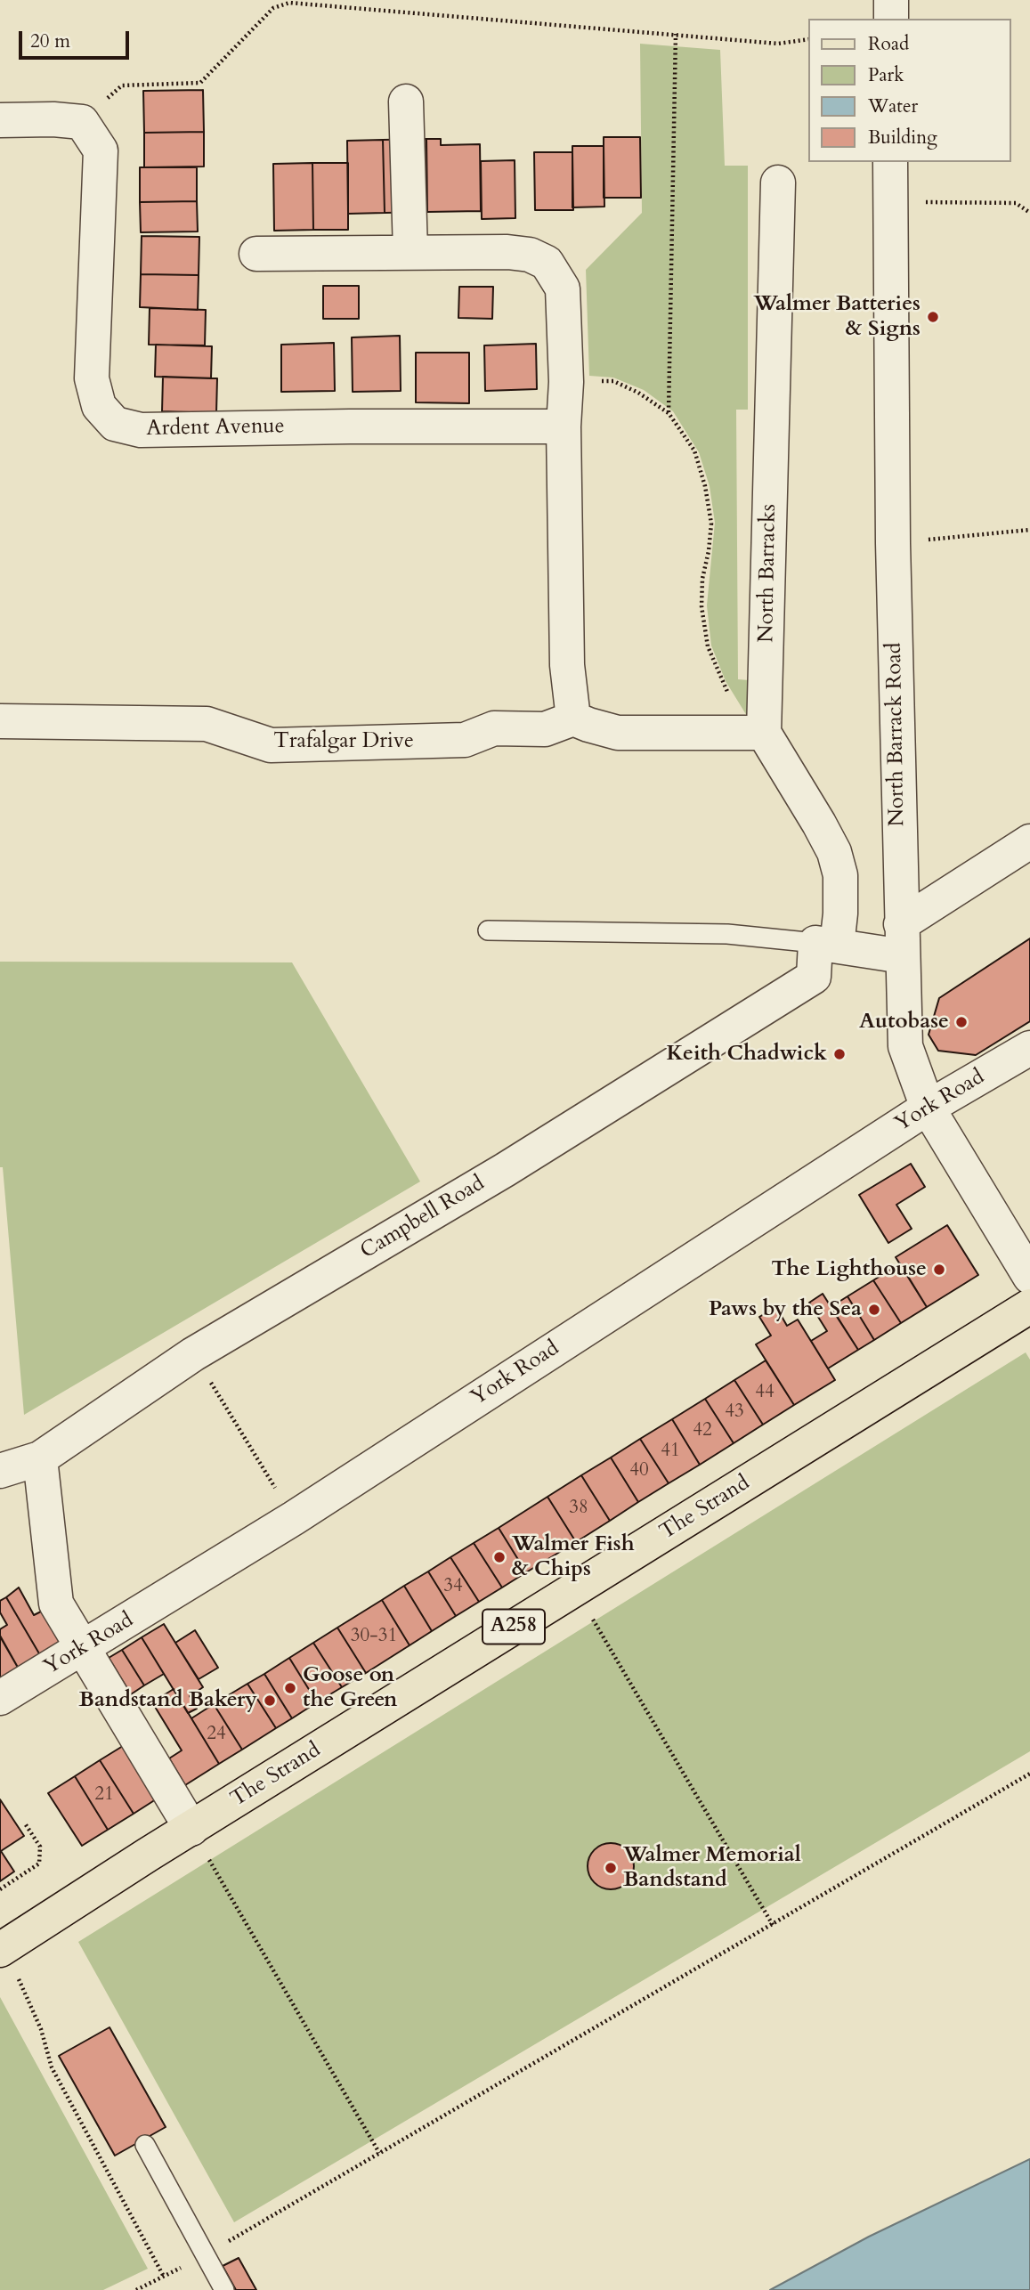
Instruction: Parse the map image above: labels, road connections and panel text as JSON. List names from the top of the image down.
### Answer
{
  "streets": {
    "main road": ["The Strand", "A258"],
    "street": [
      "Ardent Avenue",
      "North Barracks",
      "North Barrack Road",
      "Trafalgar Drive",
      "York Road",
      "Campbell Road"
    ]
  },
  "crossings": [
    ["North Barrack Road", "York Road"]
  ],
  "places": [
    "Walmer Batteries & Signs",
    "Autobase",
    "Keith Chadwick",
    "The Lighthouse",
    "Paws by the Sea",
    "Walmer Fish & Chips",
    "Goose on the Green",
    "Bandstand Bakery",
    "Walmer Memorial Bandstand"
  ],
  "house_numbers": [
    "44",
    "43",
    "42",
    "41",
    "40",
    "38",
    "34",
    "30-31",
    "24",
    "21"
  ],
  "legend": [
    "Road",
    "Park",
    "Water",
    "Building"
  ],
  "scale_bar": "20 m"
}
